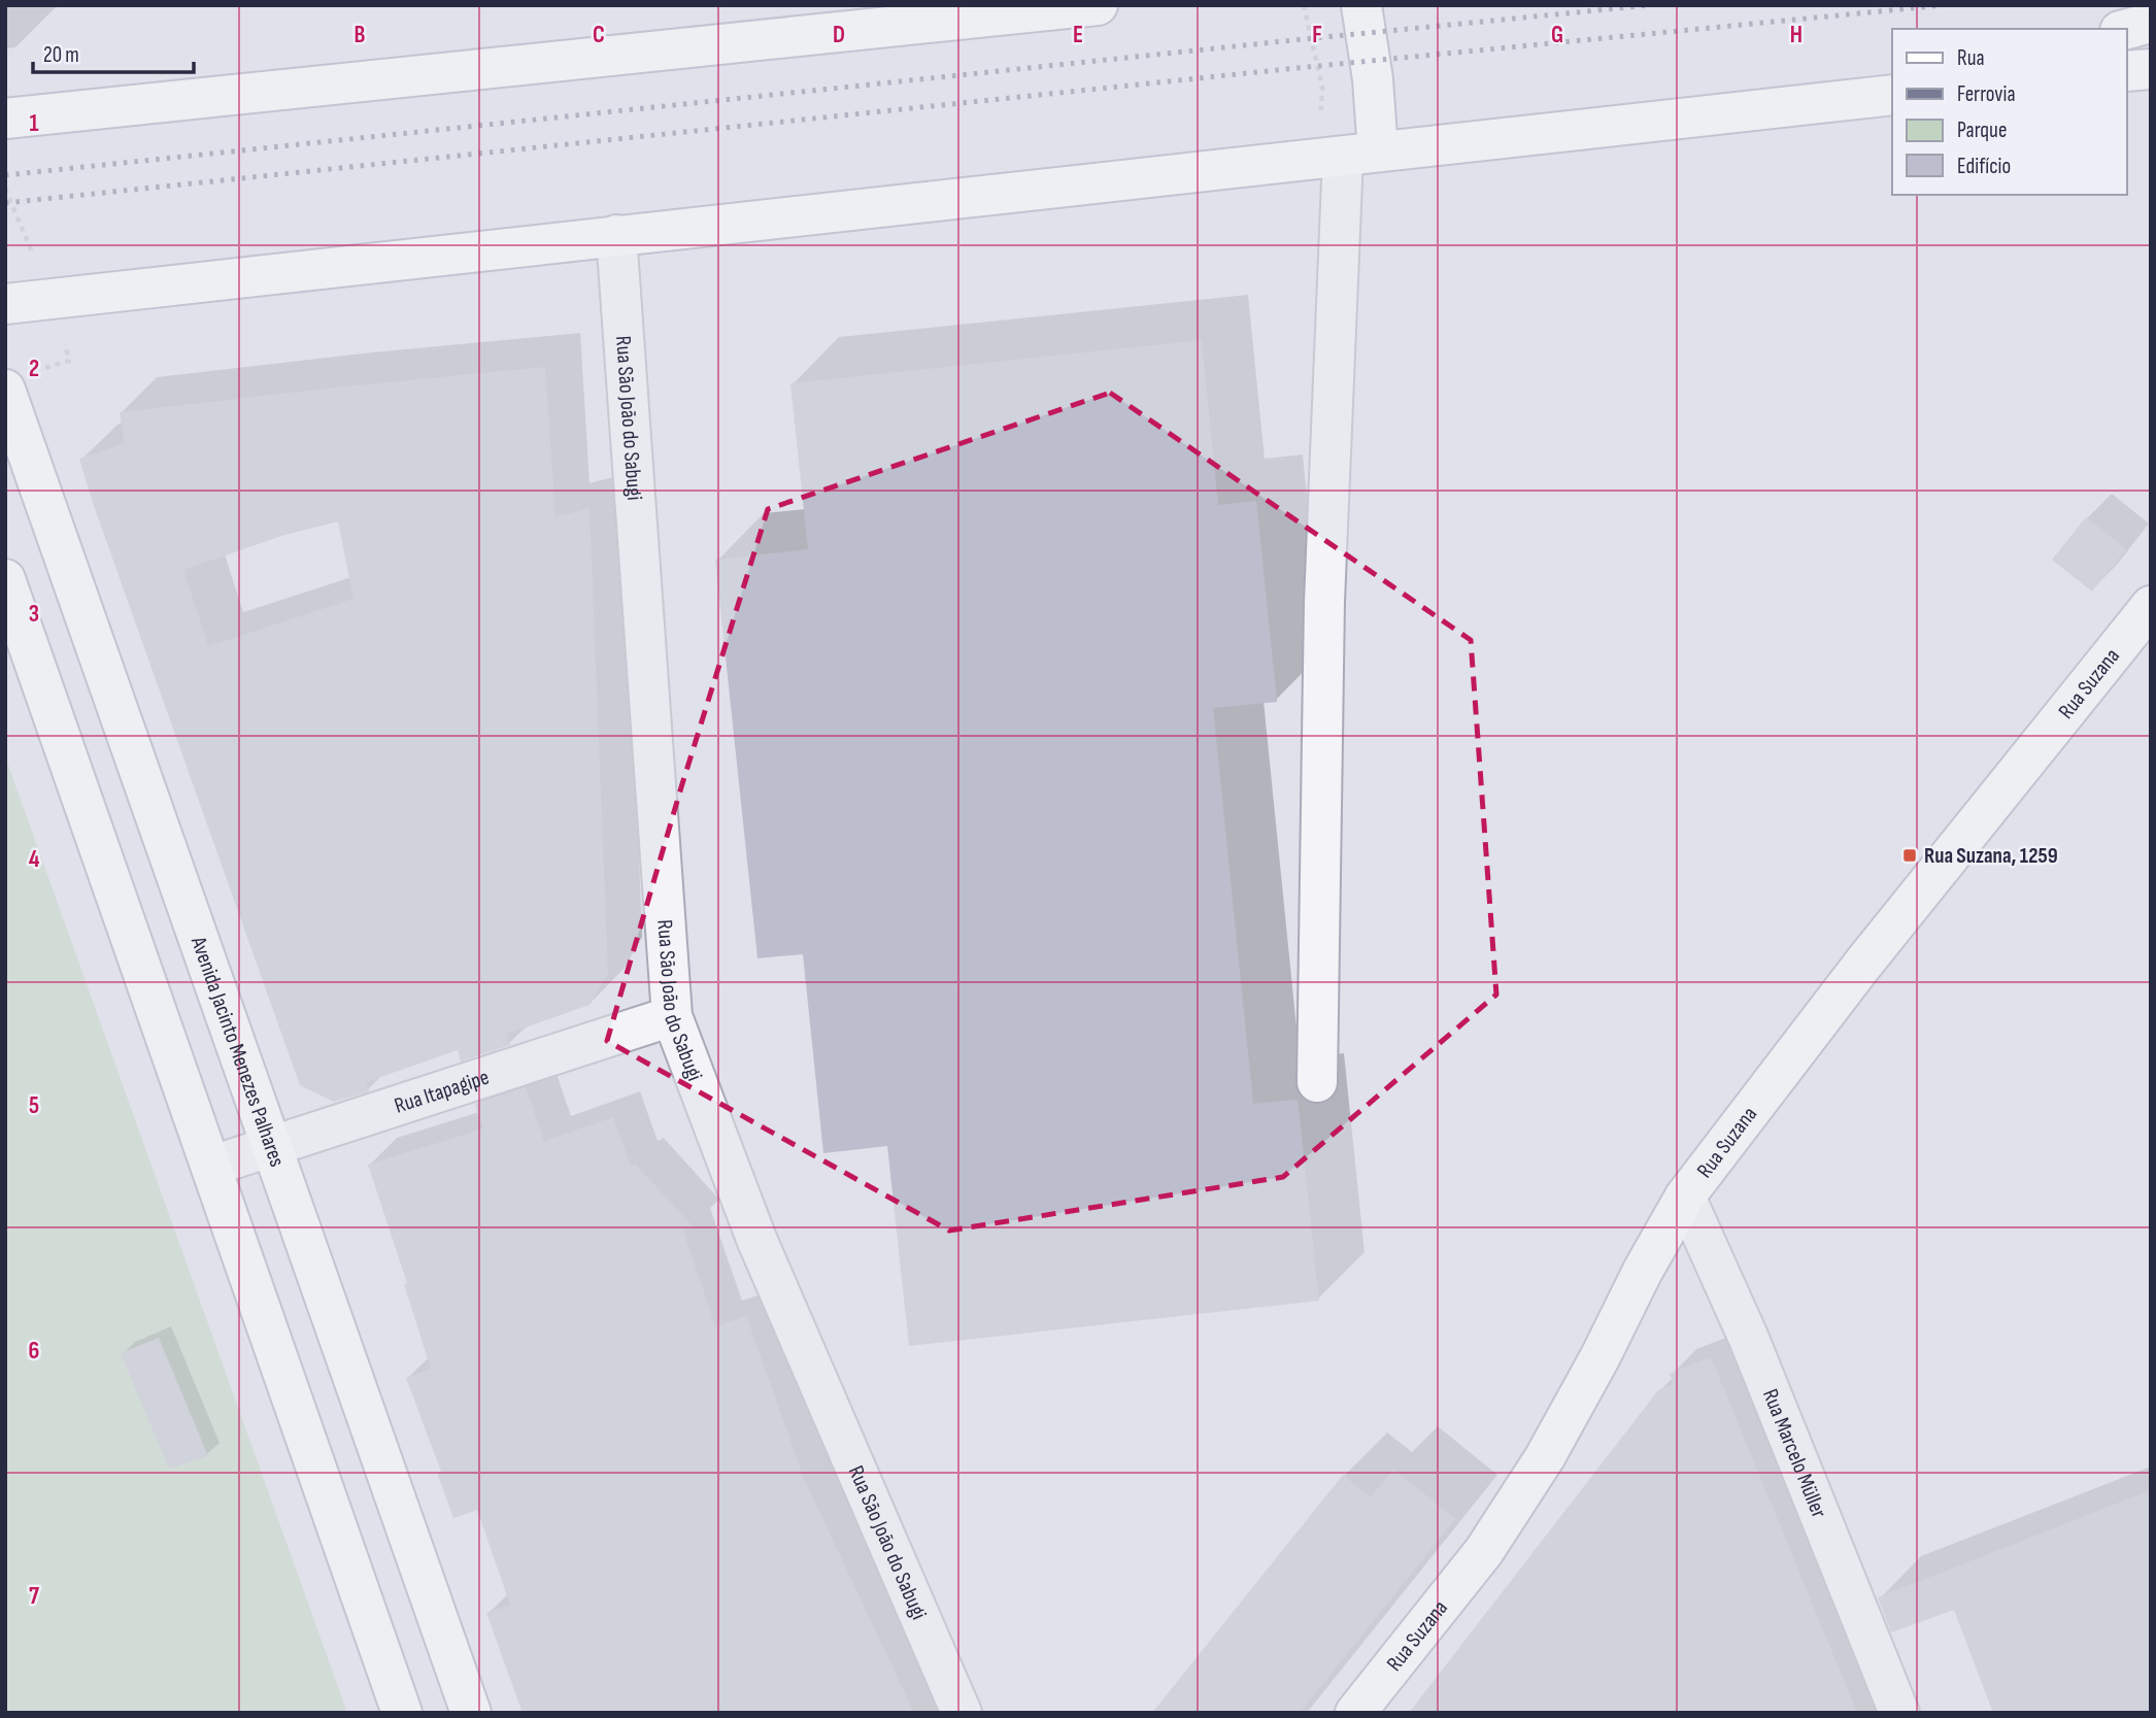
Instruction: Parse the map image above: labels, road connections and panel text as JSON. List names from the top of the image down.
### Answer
{
  "streets": {
    "main road": ["Rua Suzana", "Avenida Jacinto Menezes Palhares"],
    "street": ["Rua São João do Sabugi", "Rua Itapagipe", "Rua Marcelo Müller"]
  },
  "crossings": [
    ["Rua São João do Sabugi", "Rua Itapagipe"],
    ["Rua Suzana", "Rua Marcelo Müller"],
    ["Avenida Jacinto Menezes Palhares", "Rua Itapagipe"]
  ],
  "places": {
    "transit": ["Rua Suzana, 1259"]
  },
  "legend": [
    "Rua",
    "Ferrovia",
    "Parque",
    "Edifício"
  ],
  "scale_bar": "20 m",
  "grid": {
    "columns": [
      "B",
      "C",
      "D",
      "E",
      "F",
      "G",
      "H"
    ],
    "rows": [
      "1",
      "2",
      "3",
      "4",
      "5",
      "6",
      "7"
    ]
  }
}
